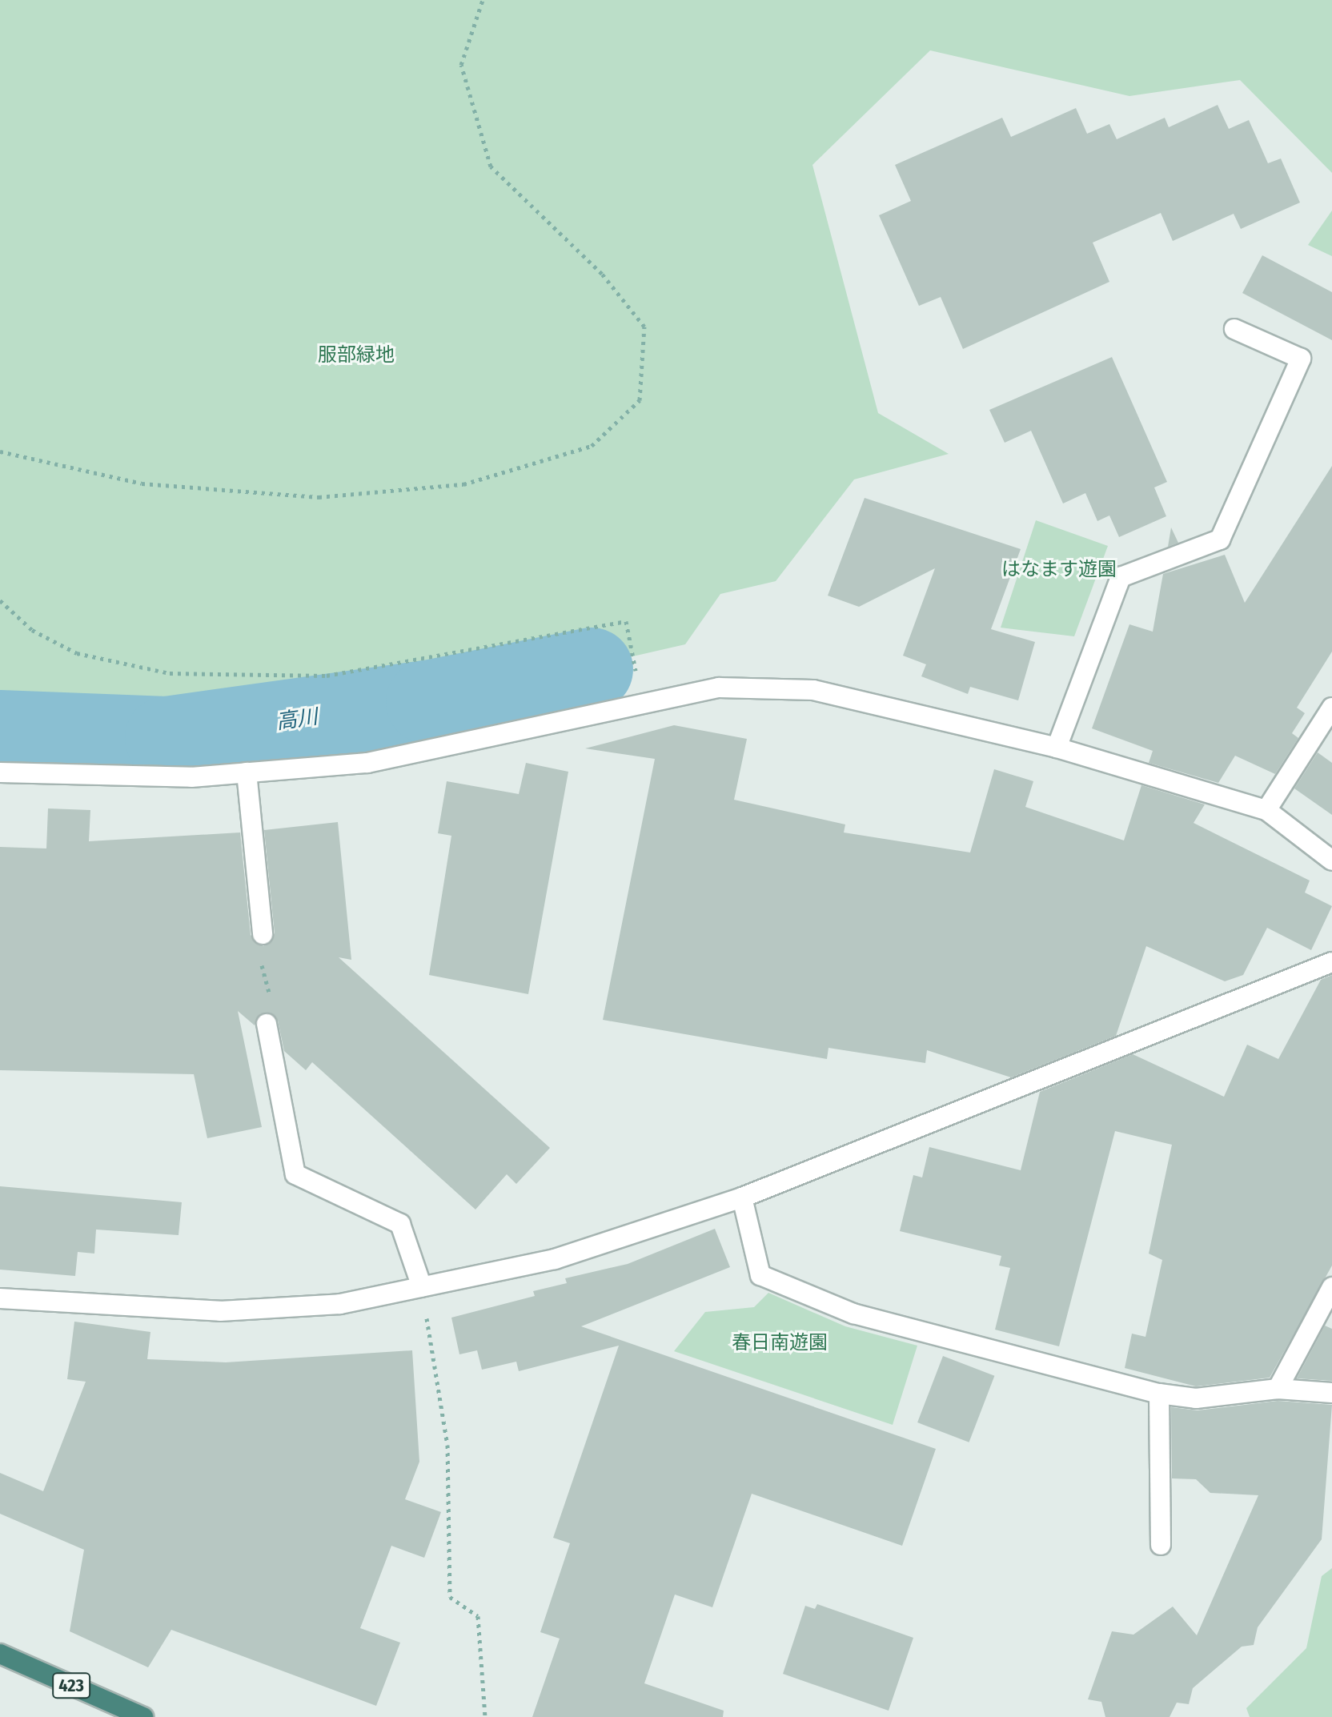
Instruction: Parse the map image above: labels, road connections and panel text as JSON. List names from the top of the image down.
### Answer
{
  "streets": {
    "highway": ["423"]
  },
  "water": ["高川"],
  "parks": ["服部緑地", "はなます遊園", "春日南遊園"]
}
